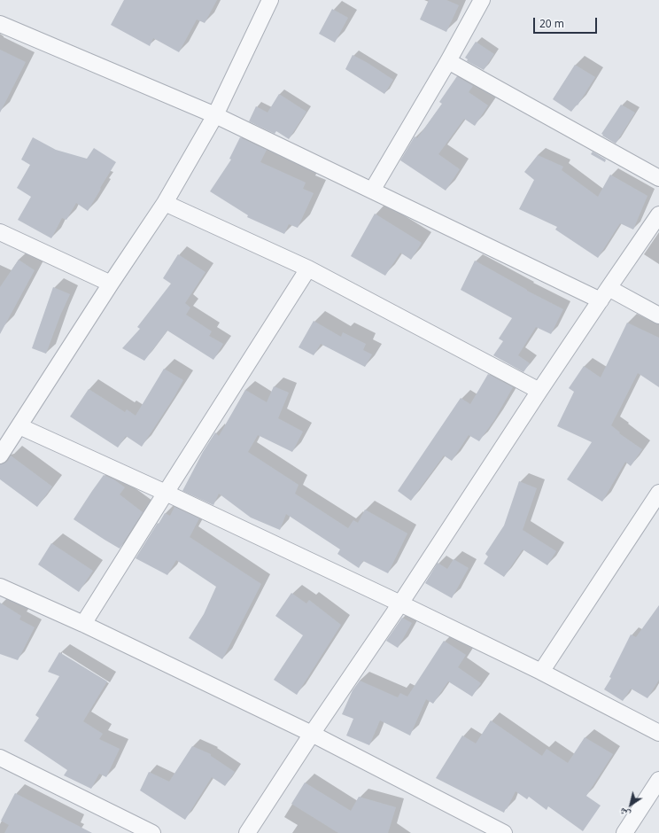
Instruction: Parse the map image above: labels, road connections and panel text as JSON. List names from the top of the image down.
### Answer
{
  "scale_bar": "20 m",
  "north": "bottom left"
}
